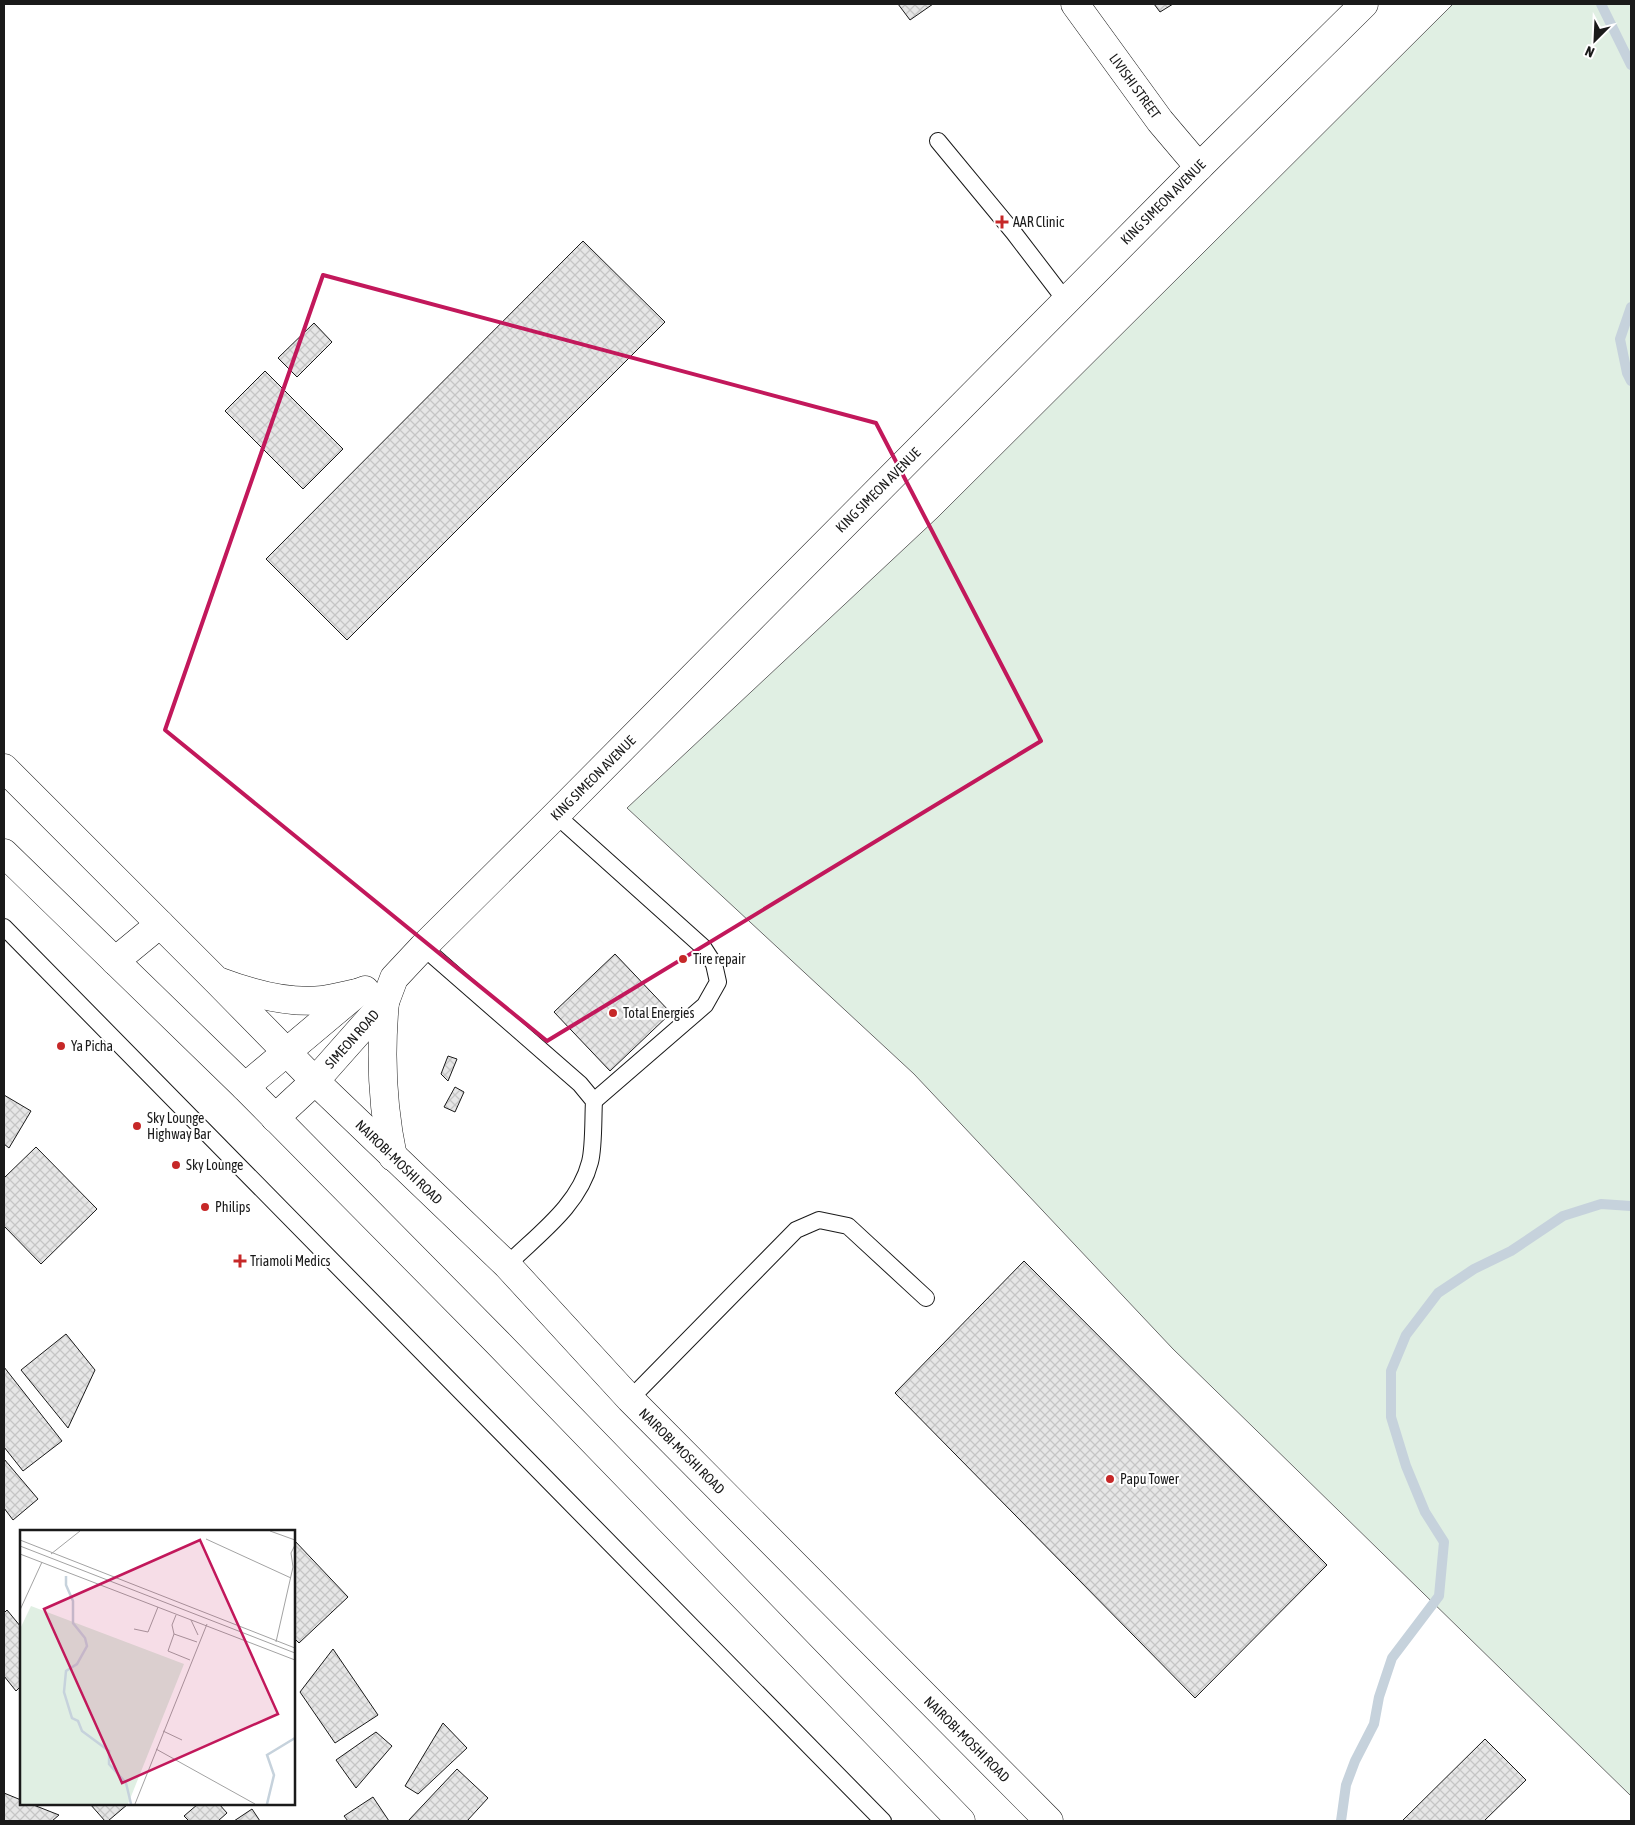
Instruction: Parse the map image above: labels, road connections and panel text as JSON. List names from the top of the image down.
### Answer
{
  "streets": {
    "main road": [
      "LIVISHI STREET",
      "KING SIMEON AVENUE",
      "SIMEON ROAD",
      "NAIROBI-MOSHI ROAD"
    ]
  },
  "crossings": [
    ["LIVISHI STREET", "KING SIMEON AVENUE"],
    ["KING SIMEON AVENUE", "SIMEON ROAD"],
    ["SIMEON ROAD", "NAIROBI-MOSHI ROAD"]
  ],
  "places": {
    "health": ["AAR Clinic", "Triamoli Medics"],
    "other": [
      "Tire repair",
      "Total Energies",
      "Ya Picha",
      "Sky Lounge Highway Bar",
      "Sky Lounge",
      "Philips",
      "Papu Tower"
    ]
  },
  "north": "bottom left"
}
